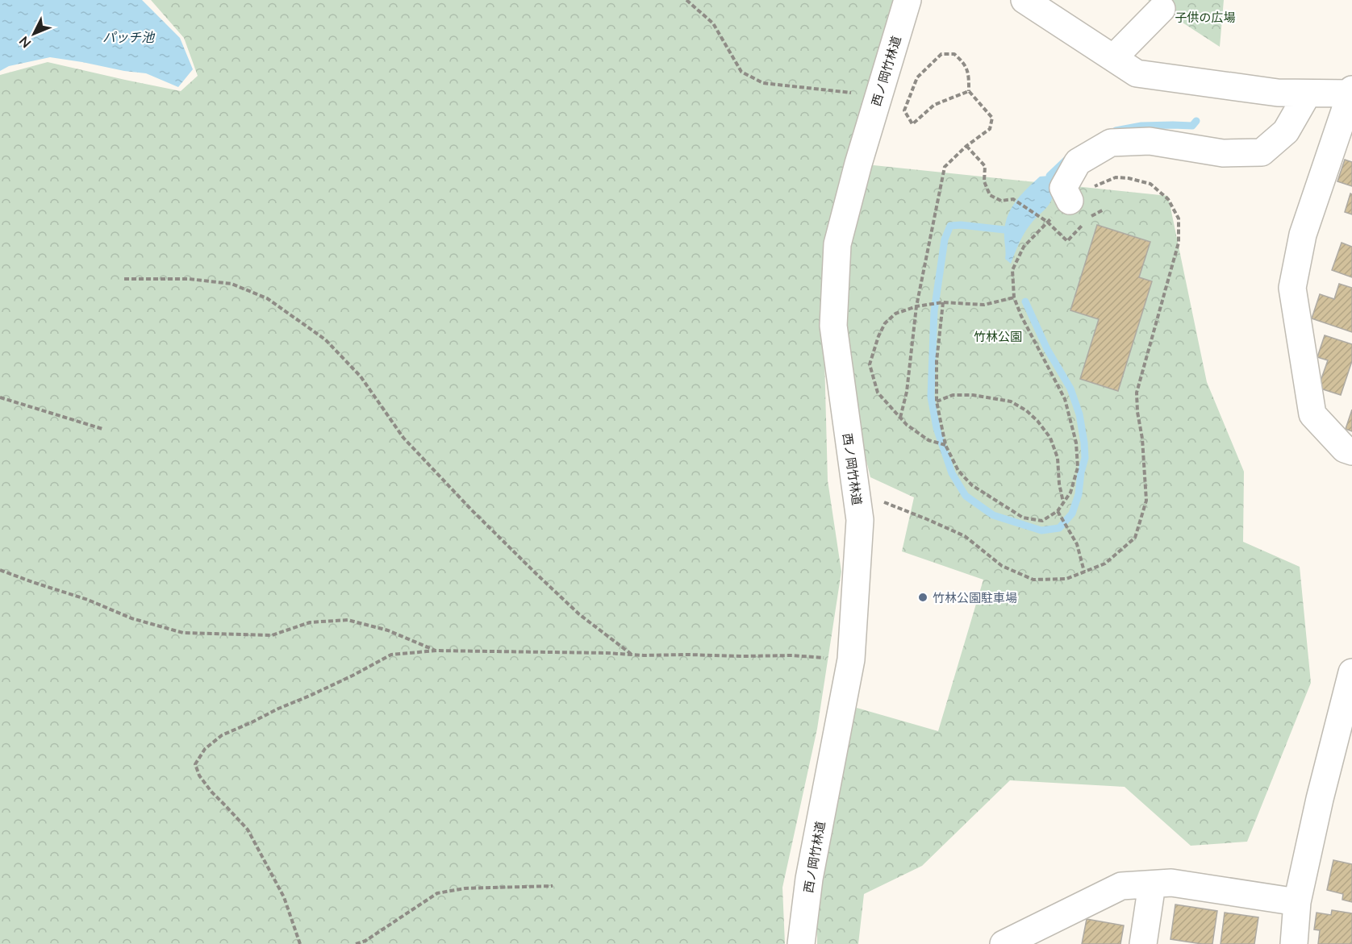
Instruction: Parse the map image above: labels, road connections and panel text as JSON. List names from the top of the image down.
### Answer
{
  "streets": {
    "street": ["西ノ岡竹林道"]
  },
  "water": ["パッチ池"],
  "parks": ["子供の広場", "竹林公園"],
  "places": ["竹林公園駐車場"],
  "north": "bottom left"
}
